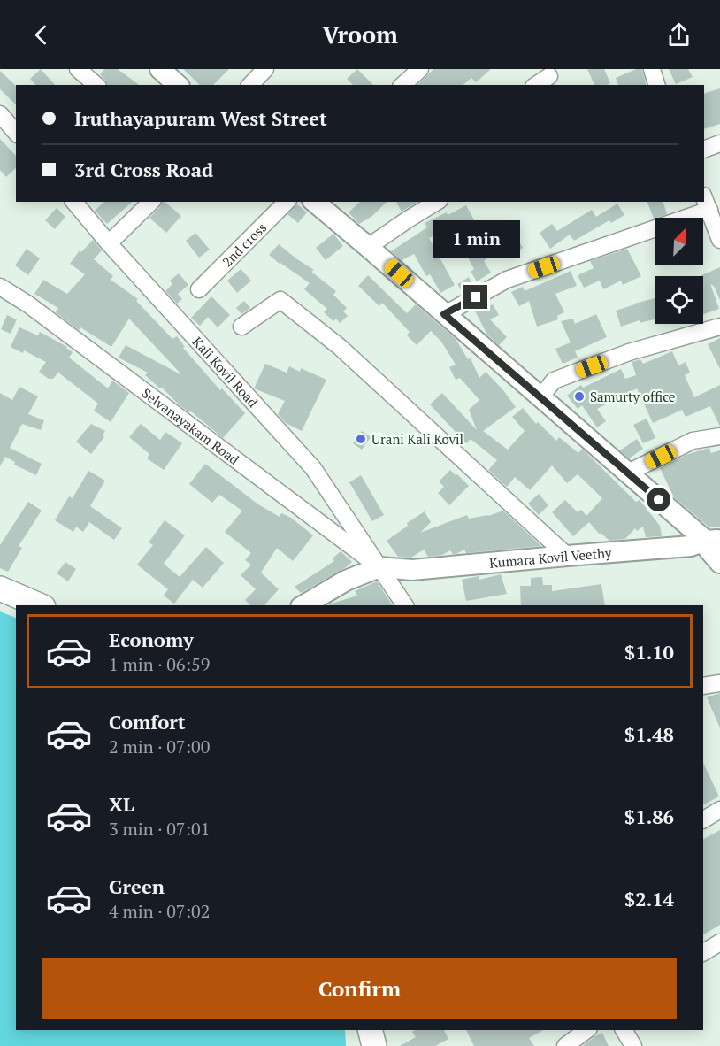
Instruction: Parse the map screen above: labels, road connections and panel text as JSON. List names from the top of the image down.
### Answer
{
  "streets": {
    "main road": ["Kumara Kovil Veethy"],
    "street": ["2nd cross", "Kali Kovil Road", "Selvanayakam Road"]
  },
  "crossings": [
    ["Kali Kovil Road", "Selvanayakam Road"],
    ["Selvanayakam Road", "Kumara Kovil Veethy"]
  ],
  "places": ["Samurty office", "Urani Kali Kovil"],
  "north": "top right",
  "page": {
    "header": "Vroom",
    "banner": ["Iruthayapuram West Street", "3rd Cross Road"],
    "bubble": "1 min",
    "list": [
      {
        "name": "Economy",
        "note": "1 min · 06:59",
        "value": "$1.10"
      },
      {
        "name": "Comfort",
        "note": "2 min · 07:00",
        "value": "$1.48"
      },
      {
        "name": "XL",
        "note": "3 min · 07:01",
        "value": "$1.86"
      },
      {
        "name": "Green",
        "note": "4 min · 07:02",
        "value": "$2.14"
      }
    ],
    "buttons": "Confirm"
  }
}
